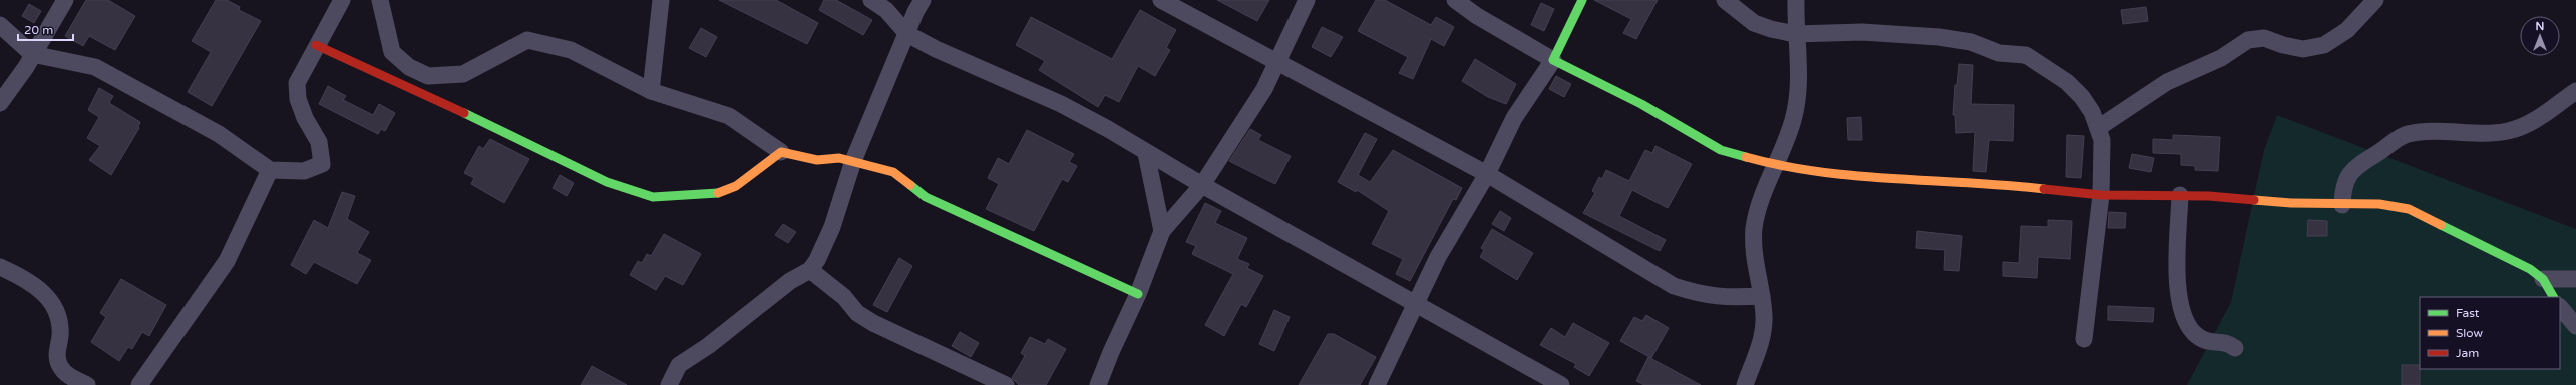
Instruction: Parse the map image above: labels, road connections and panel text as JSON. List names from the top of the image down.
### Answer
{
  "legend": ["Fast", "Slow", "Jam"],
  "scale_bar": "20 m",
  "north": "top"
}
